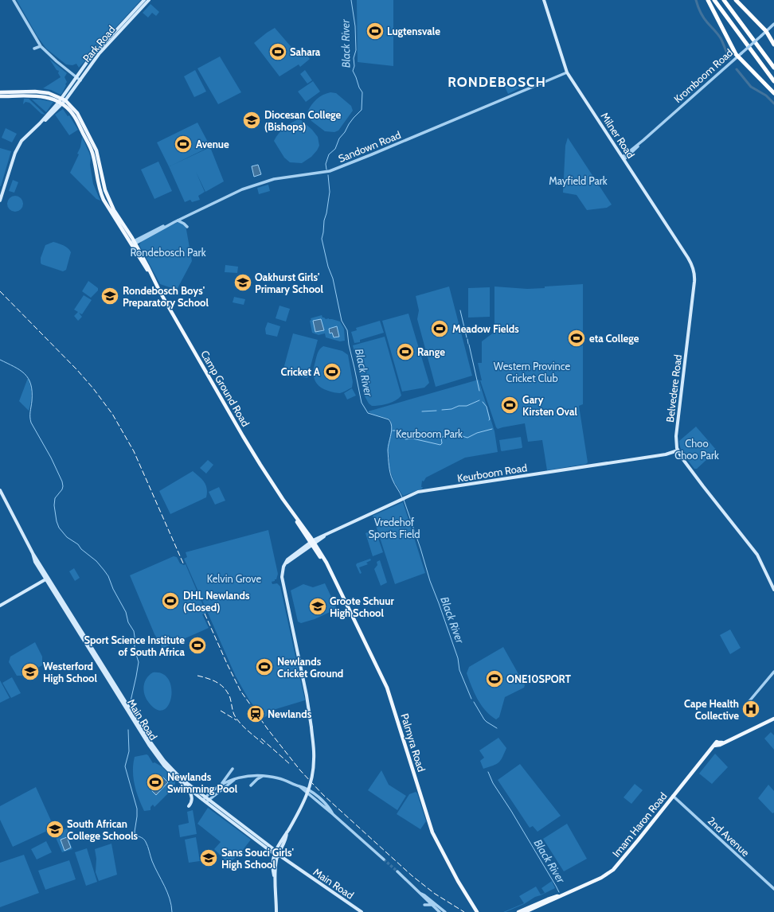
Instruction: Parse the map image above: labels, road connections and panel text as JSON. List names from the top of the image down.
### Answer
{
  "streets": {
    "main road": [
      "Park Road",
      "Milner Road",
      "Camp Ground Road",
      "Belvedere Road",
      "Keurboom Road",
      "Main Road",
      "Palmyra Road",
      "Imam Haron Road"
    ],
    "street": ["Kromboom Road", "Sandown Road", "2nd Avenue"]
  },
  "crossings": [
    ["Park Road", "Camp Ground Road"],
    ["Kromboom Road", "Milner Road"],
    ["Milner Road", "Sandown Road"],
    ["Milner Road", "Belvedere Road"],
    ["Sandown Road", "Camp Ground Road"],
    ["Camp Ground Road", "Keurboom Road"],
    ["Camp Ground Road", "Palmyra Road"],
    ["Belvedere Road", "Keurboom Road"],
    ["Keurboom Road", "Main Road"],
    ["Keurboom Road", "Palmyra Road"],
    ["Imam Haron Road", "2nd Avenue"]
  ],
  "districts": ["RONDEBOSCH"],
  "water": ["Black River"],
  "parks": [
    "Mayfield Park",
    "Rondebosch Park",
    "Western Province Cricket Club",
    "Keurboom Park",
    "Choo Choo Park",
    "Vredehof Sports Field",
    "Kelvin Grove"
  ],
  "places": {
    "sports": [
      "Lugtensvale",
      "Sahara",
      "Avenue",
      "Meadow Fields",
      "eta College",
      "Range",
      "Cricket A",
      "Gary Kirsten Oval",
      "DHL Newlands (Closed)",
      "Sport Science Institute of South Africa",
      "Newlands Cricket Ground",
      "ONE10SPORT",
      "Newlands Swimming Pool"
    ],
    "school or university": [
      "Diocesan College (Bishops)",
      "Oakhurst Girls' Primary School",
      "Rondebosch Boys' Preparatory School",
      "Groote Schuur High School",
      "Westerford High School",
      "South African College Schools",
      "Sans Souci Girls' High School"
    ],
    "hospital": ["Cape Health Collective"],
    "station": ["Newlands"]
  }
}
